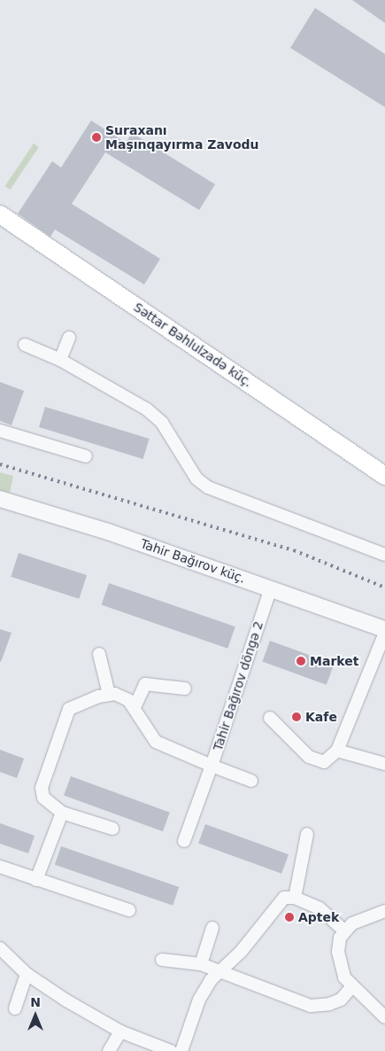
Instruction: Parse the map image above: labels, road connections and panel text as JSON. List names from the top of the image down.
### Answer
{
  "streets": {
    "main road": ["Səttar Bəhlulzadə küç."],
    "street": ["Tahir Bağırov küç.", "Tahir Bağırov döngə 2"]
  },
  "crossings": [
    ["Tahir Bağırov küç.", "Tahir Bağırov döngə 2"]
  ],
  "places": [
    "Suraxanı Maşınqayırma Zavodu",
    "Market",
    "Kafe",
    "Aptek"
  ],
  "north": "top"
}
